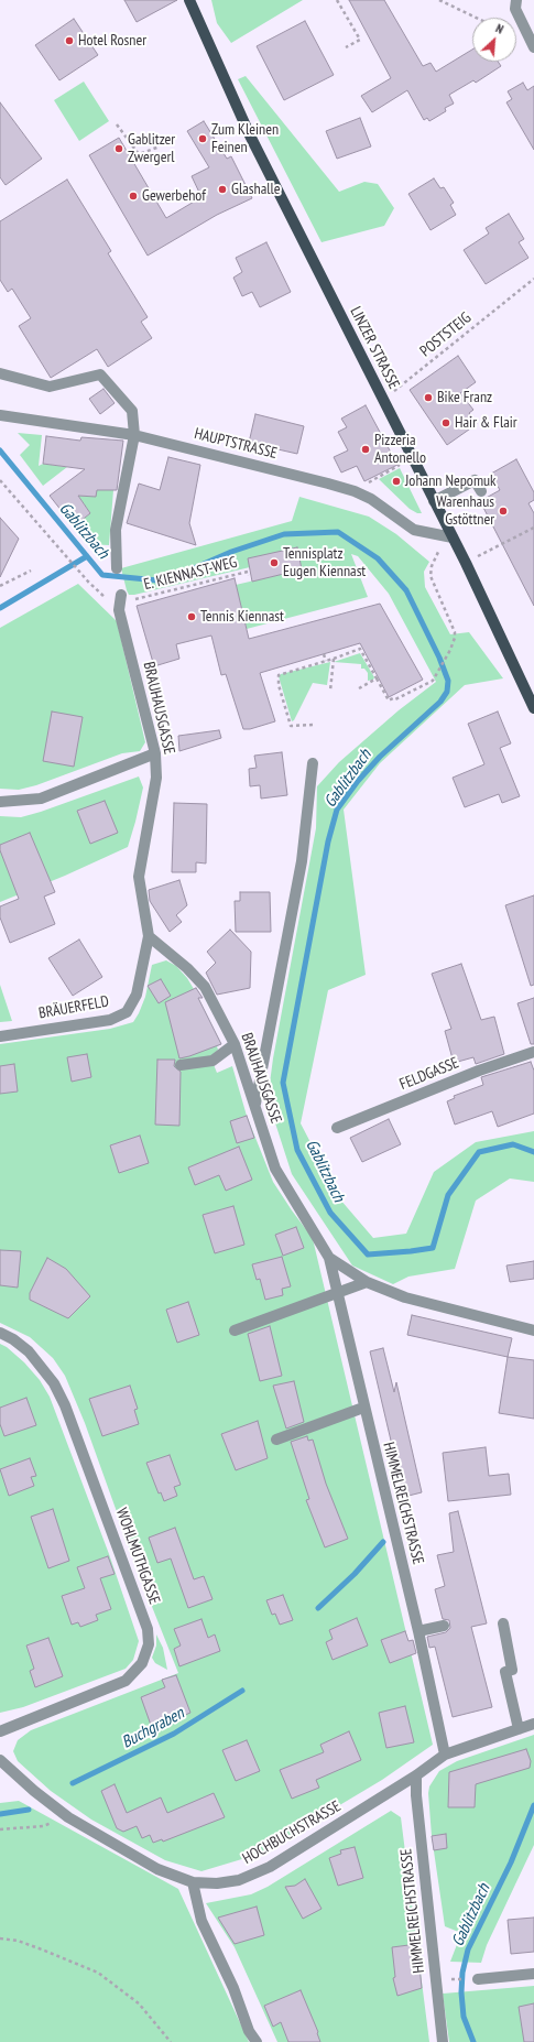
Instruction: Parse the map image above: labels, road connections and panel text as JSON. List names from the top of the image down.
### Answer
{
  "streets": {
    "main road": ["LINZER STRASSE"],
    "street": [
      "HAUPTSTRASSE",
      "BRAUHAUSGASSE",
      "BRÄUERFELD",
      "FELDGASSE",
      "HIMMELREICHSTRASSE",
      "WOHLMUTHGASSE",
      "HOCHBUCHSTRASSE"
    ],
    "path": ["POSTSTEIG", "E. KIENNAST-WEG"]
  },
  "crossings": [
    ["POSTSTEIG", "LINZER STRASSE"],
    ["LINZER STRASSE", "HAUPTSTRASSE"],
    ["BRAUHAUSGASSE", "BRÄUERFELD"],
    ["BRAUHAUSGASSE", "HIMMELREICHSTRASSE"],
    ["HIMMELREICHSTRASSE", "HOCHBUCHSTRASSE"]
  ],
  "water": ["Gablitzbach", "Buchgraben"],
  "places": [
    "Hotel Rosner",
    "Zum Kleinen Feinen",
    "Gablitzer Zwergerl",
    "Glashalle",
    "Gewerbehof",
    "Bike Franz",
    "Hair & Flair",
    "Pizzeria Antonello",
    "Johann Nepomuk",
    "Warenhaus Gstöttner",
    "Tennisplatz Eugen Kiennast",
    "Tennis Kiennast"
  ],
  "north": "top right"
}
